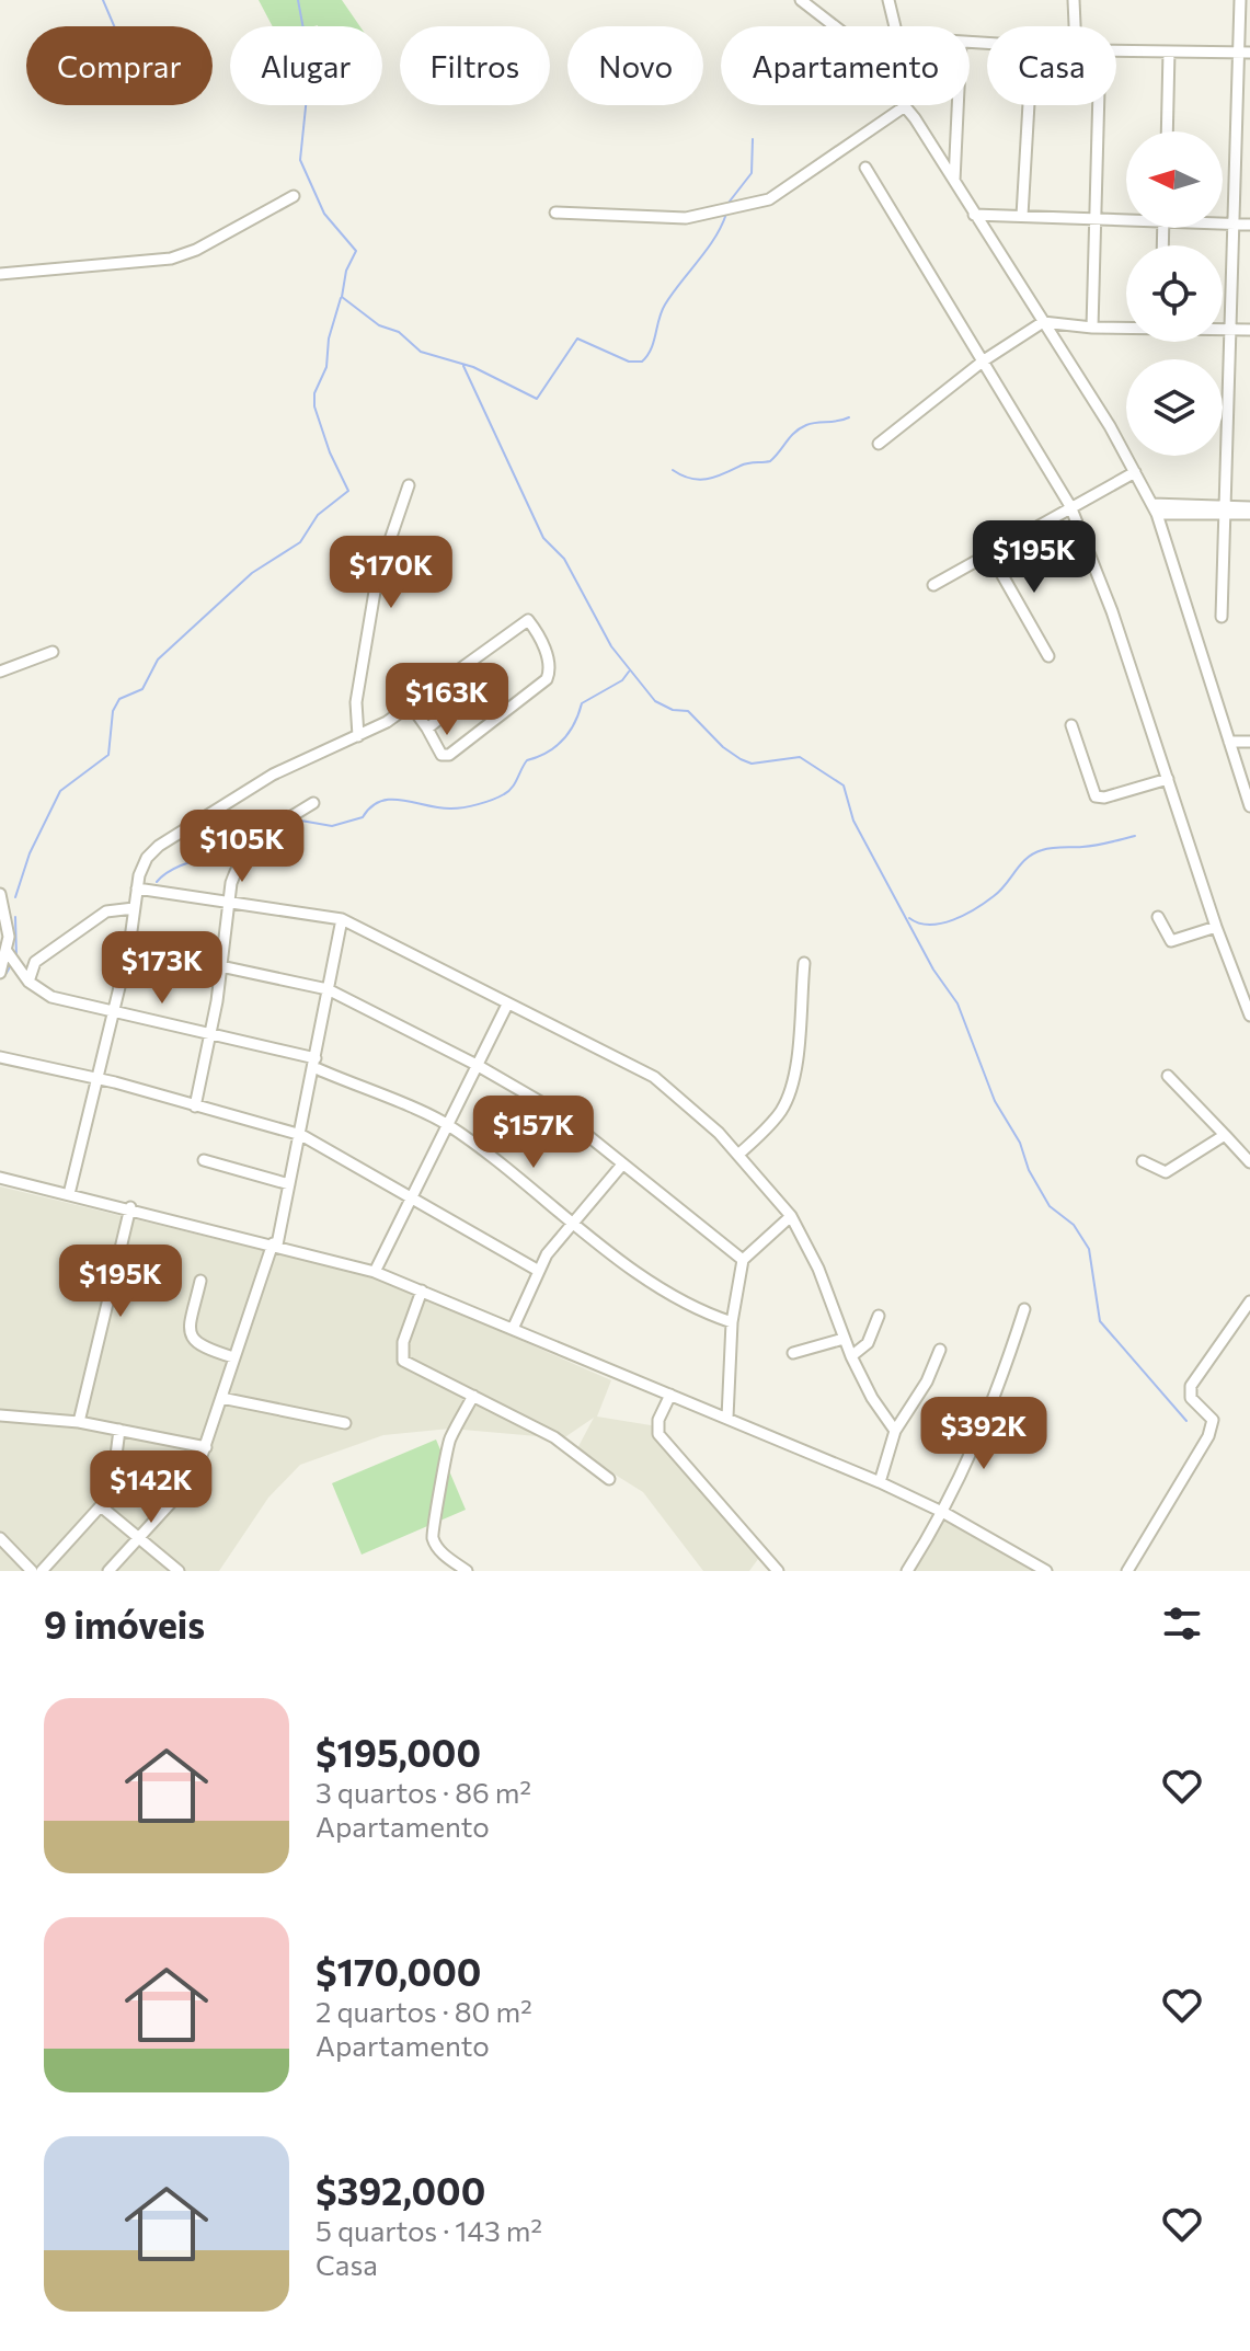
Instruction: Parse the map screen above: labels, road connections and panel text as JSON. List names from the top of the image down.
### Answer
{
  "north": "left",
  "page": {
    "chip": [
      "Comprar",
      "Alugar",
      "Filtros",
      "Novo",
      "Apartamento",
      "Casa"
    ],
    "price": [
      "$195K",
      "$170K",
      "$163K",
      "$105K",
      "$173K",
      "$157K",
      "$195K",
      "$392K",
      "$142K"
    ],
    "heading": "9 imóveis",
    "list": [
      {
        "name": "$195,000",
        "note": "3 quartos · 86 m² · Apartamento"
      },
      {
        "name": "$170,000",
        "note": "2 quartos · 80 m² · Apartamento"
      },
      {
        "name": "$392,000",
        "note": "5 quartos · 143 m² · Casa"
      }
    ]
  }
}
